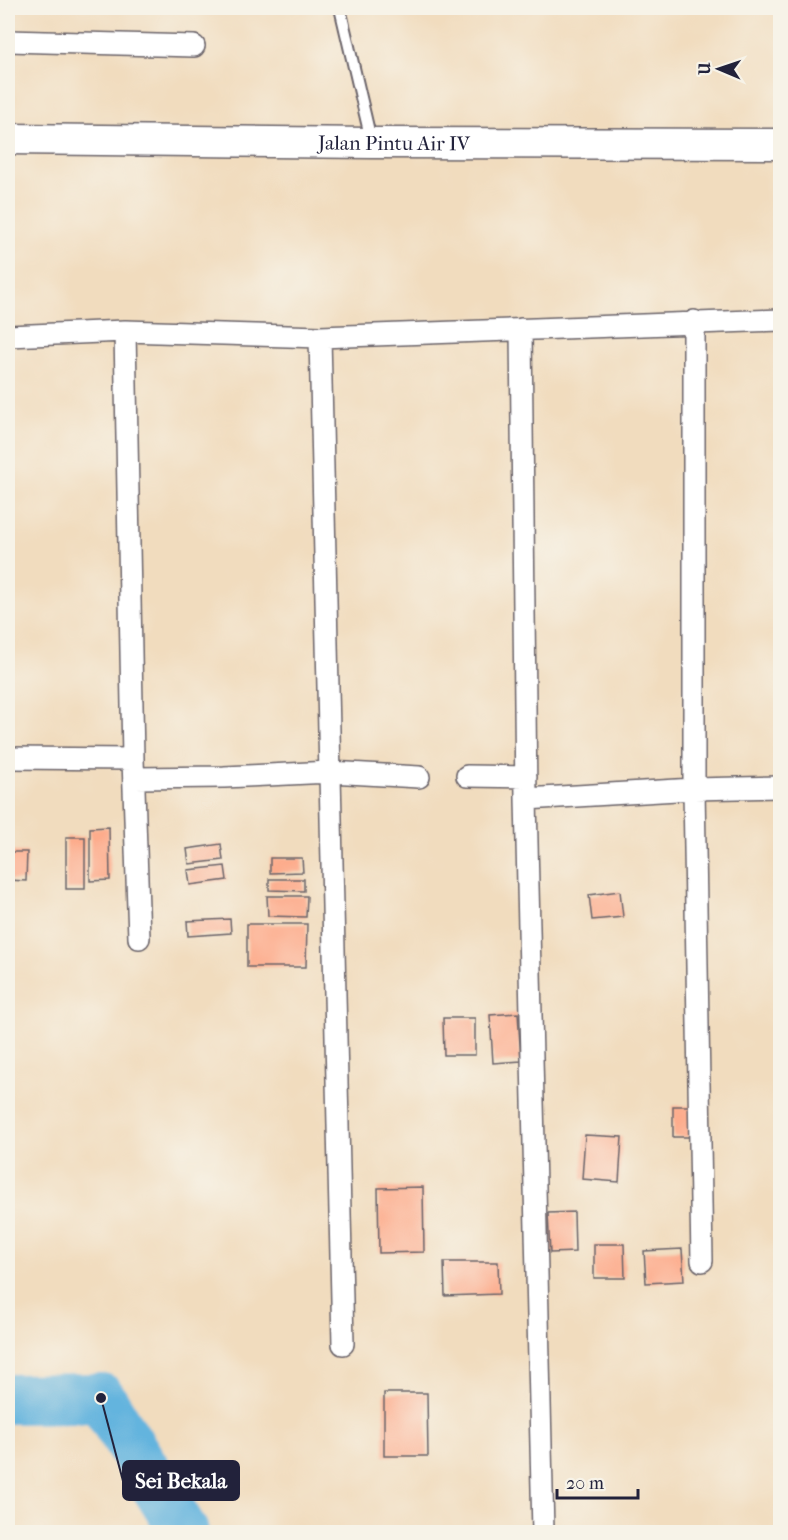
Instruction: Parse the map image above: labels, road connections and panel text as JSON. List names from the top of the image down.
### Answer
{
  "streets": {
    "main road": ["Jalan Pintu Air IV"]
  },
  "places": ["Sei Bekala"],
  "scale_bar": "20 m",
  "north": "left"
}
